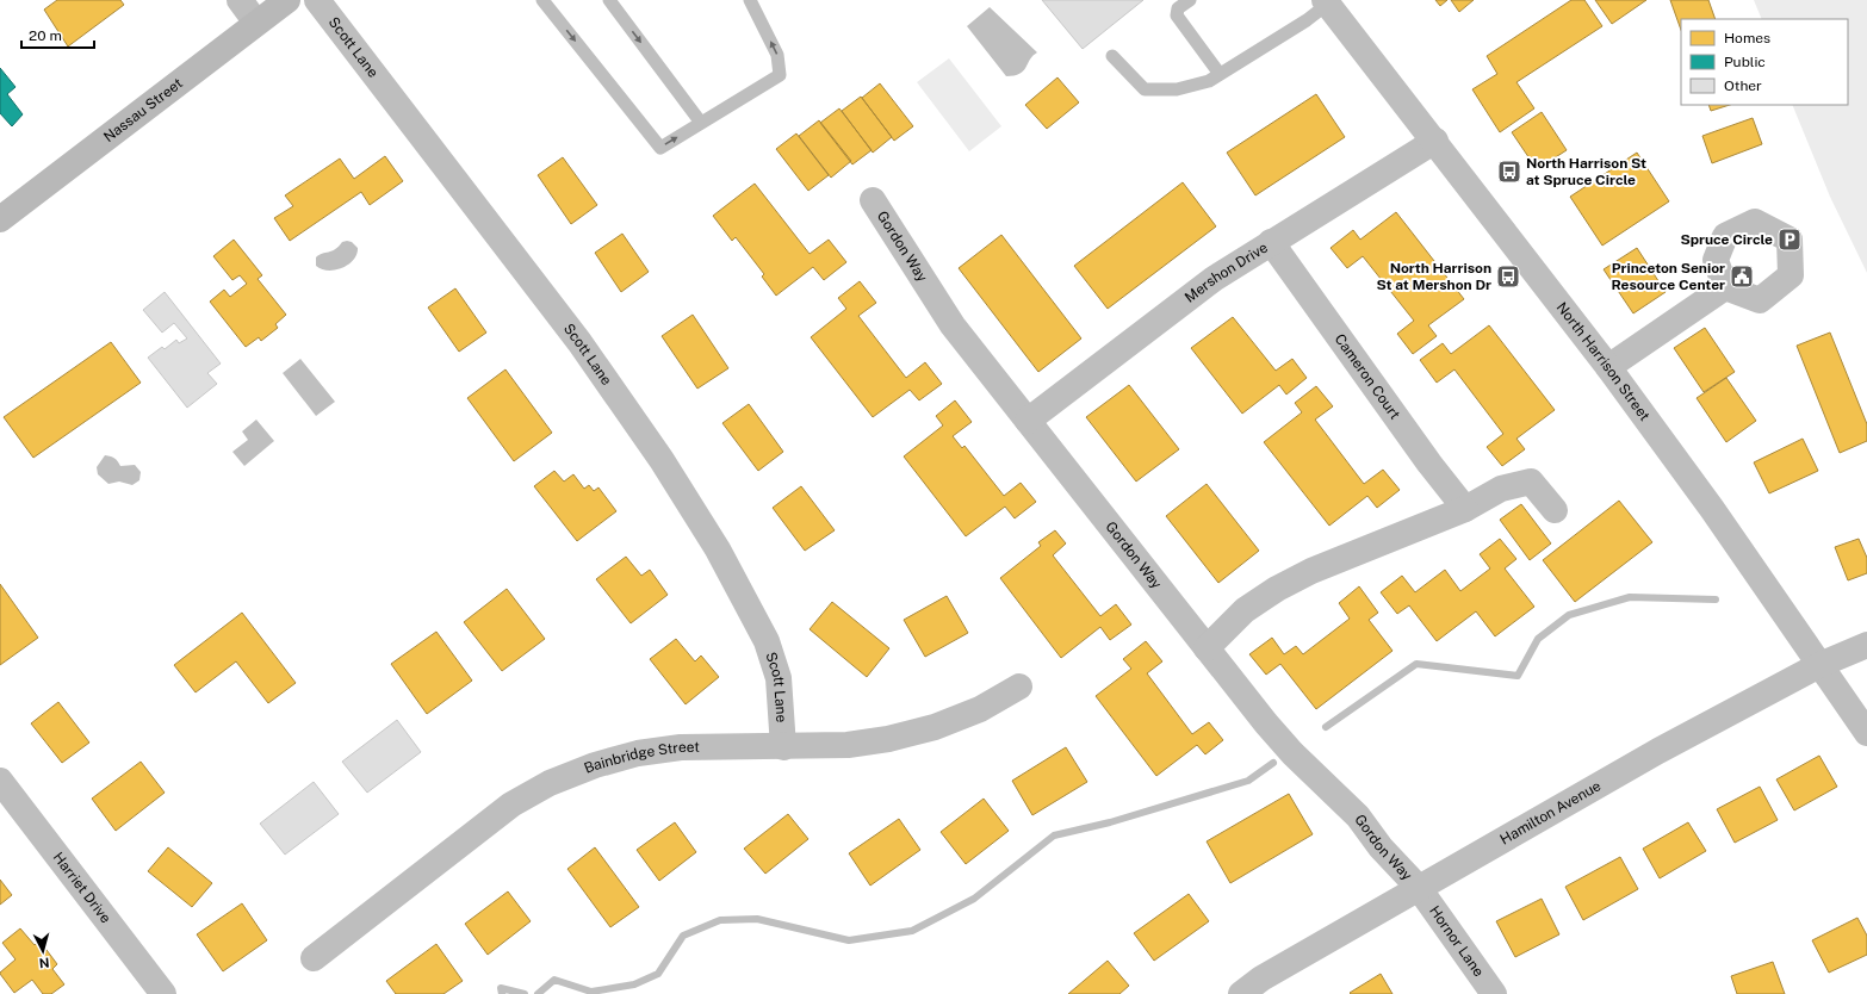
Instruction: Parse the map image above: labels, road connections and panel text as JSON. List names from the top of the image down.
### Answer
{
  "streets": {
    "main road": ["Nassau Street"],
    "street": [
      "Scott Lane",
      "Gordon Way",
      "Mershon Drive",
      "North Harrison Street",
      "Cameron Court",
      "Bainbridge Street",
      "Hamilton Avenue",
      "Harriet Drive",
      "Hornor Lane"
    ]
  },
  "crossings": [
    ["Scott Lane", "Bainbridge Street"],
    ["Gordon Way", "Mershon Drive"],
    ["Gordon Way", "Hamilton Avenue"],
    ["Gordon Way", "Hornor Lane"],
    ["Mershon Drive", "North Harrison Street"],
    ["Mershon Drive", "Cameron Court"],
    ["North Harrison Street", "Hamilton Avenue"],
    ["Hamilton Avenue", "Hornor Lane"]
  ],
  "places": {
    "bus stop": ["North Harrison St at Spruce Circle", "North Harrison St at Mershon Dr"],
    "parking": ["Spruce Circle"],
    "public building": ["Princeton Senior Resource Center"]
  },
  "legend": ["Homes", "Public", "Other"],
  "scale_bar": "20 m",
  "north": "bottom"
}
